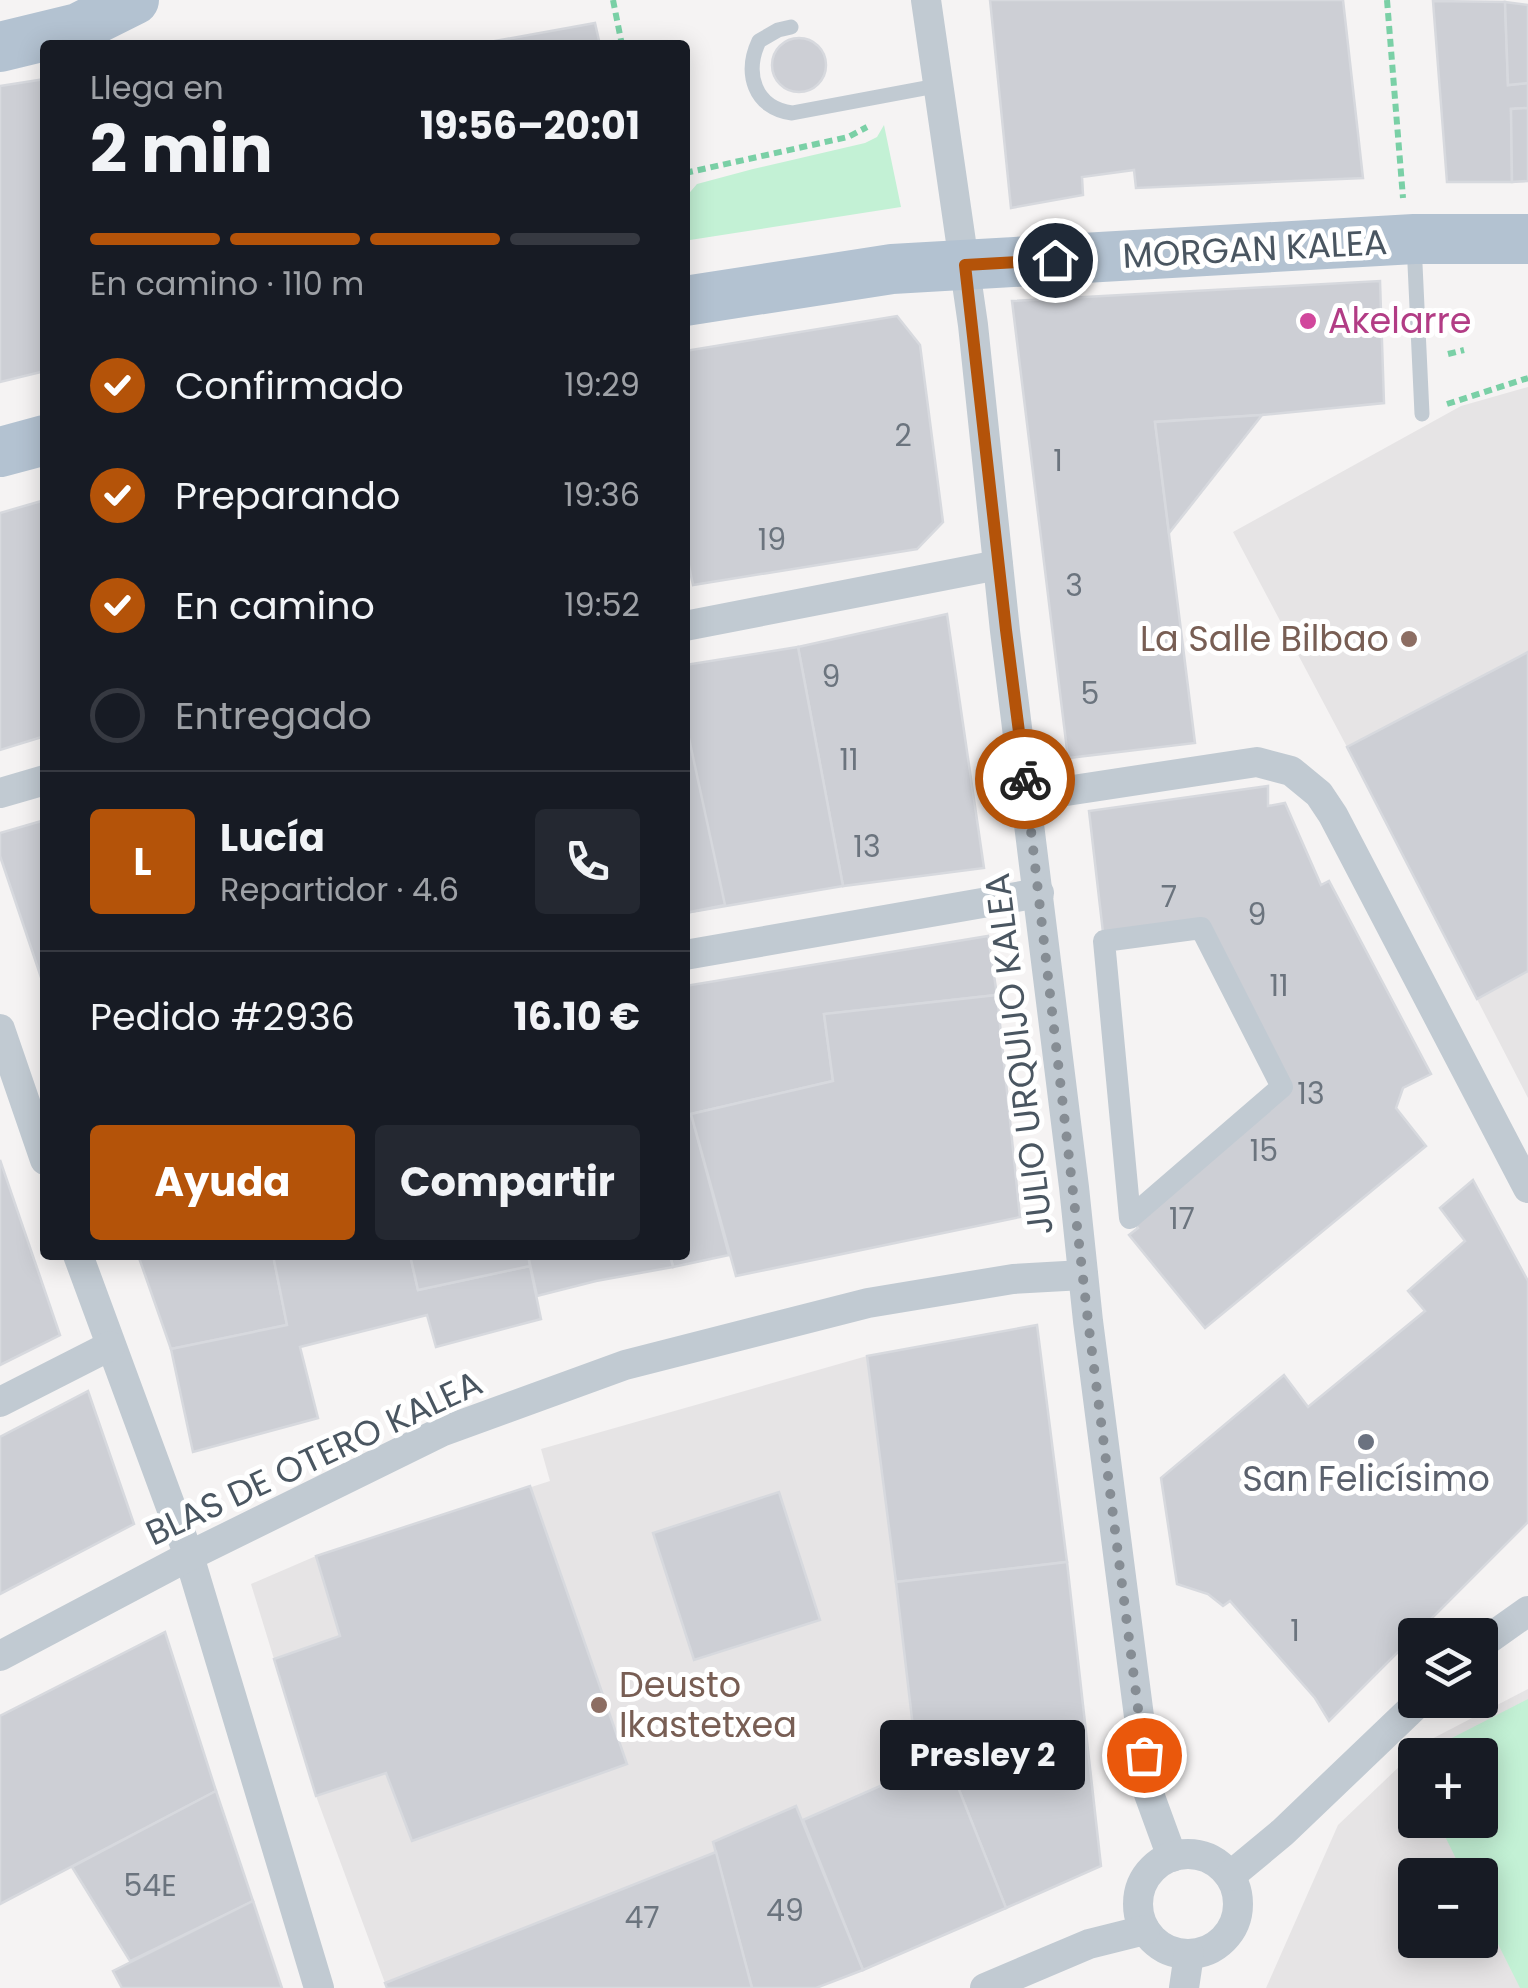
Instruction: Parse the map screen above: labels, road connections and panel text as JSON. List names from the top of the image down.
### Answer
{
  "streets": {
    "main road": ["MORGAN KALEA"],
    "street": ["JULIO URQUIJO KALEA", "BLAS DE OTERO KALEA"]
  },
  "crossings": [
    ["MORGAN KALEA", "JULIO URQUIJO KALEA"],
    ["JULIO URQUIJO KALEA", "BLAS DE OTERO KALEA"]
  ],
  "places": [
    "Akelarre",
    "La Salle Bilbao",
    "San Felicísimo",
    "Deusto Ikastetxea",
    "Presley 2"
  ],
  "house_numbers": [
    "2",
    "1",
    "19",
    "3",
    "9",
    "5",
    "11",
    "13",
    "7",
    "9",
    "11",
    "13",
    "15",
    "17",
    "1",
    "54E",
    "49",
    "47"
  ],
  "page": {
    "heading": ["2 min", "Llega en", "19:56–20:01"],
    "panel": [
      "Lucía",
      "Repartidor · 4.6",
      "Pedido #2936",
      "16.10 €"
    ],
    "bar": "En camino · 110 m",
    "list": [
      ["Confirmado", "19:29"],
      ["Preparando", "19:36"],
      ["En camino", "19:52"],
      "Entregado"
    ],
    "round": "L",
    "buttons": ["Ayuda", "Compartir"],
    "map_buttons": ["+", "−"],
    "bubble": "Presley 2"
  }
}
